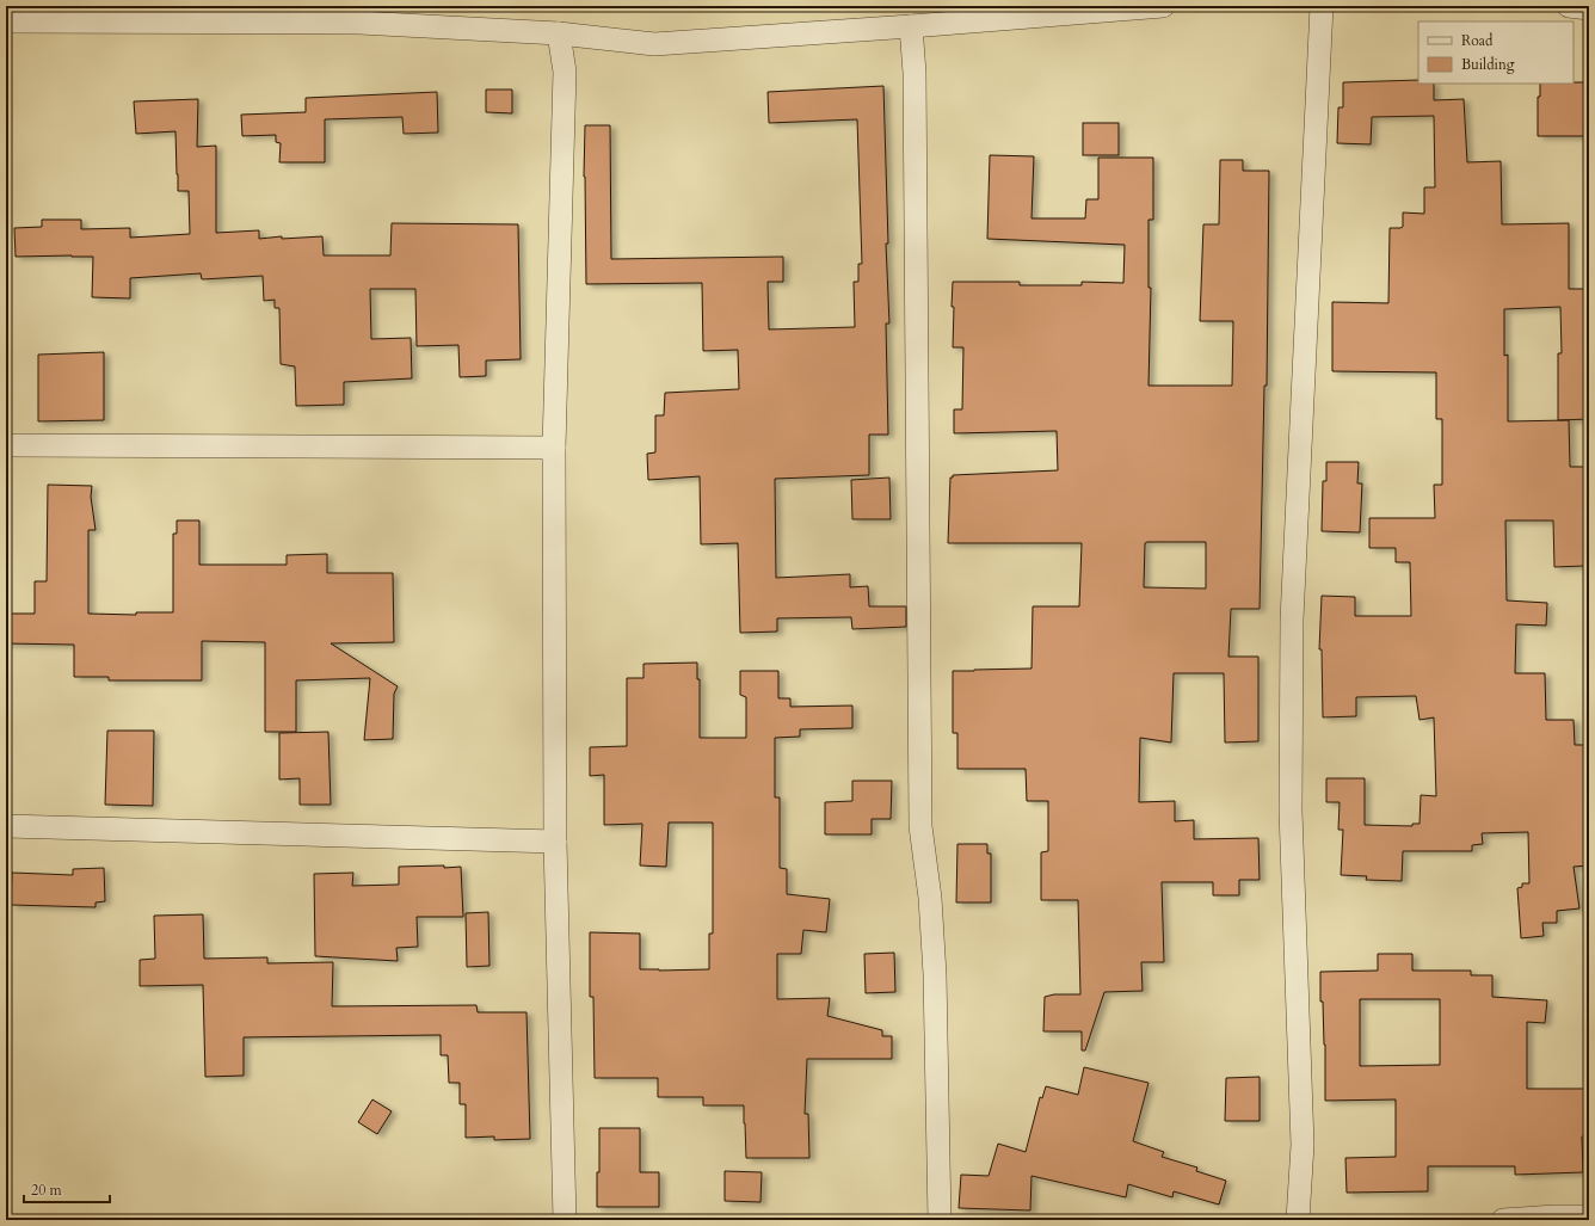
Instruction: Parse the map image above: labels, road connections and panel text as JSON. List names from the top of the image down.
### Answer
{
  "legend": ["Road", "Building"],
  "scale_bar": "20 m"
}
